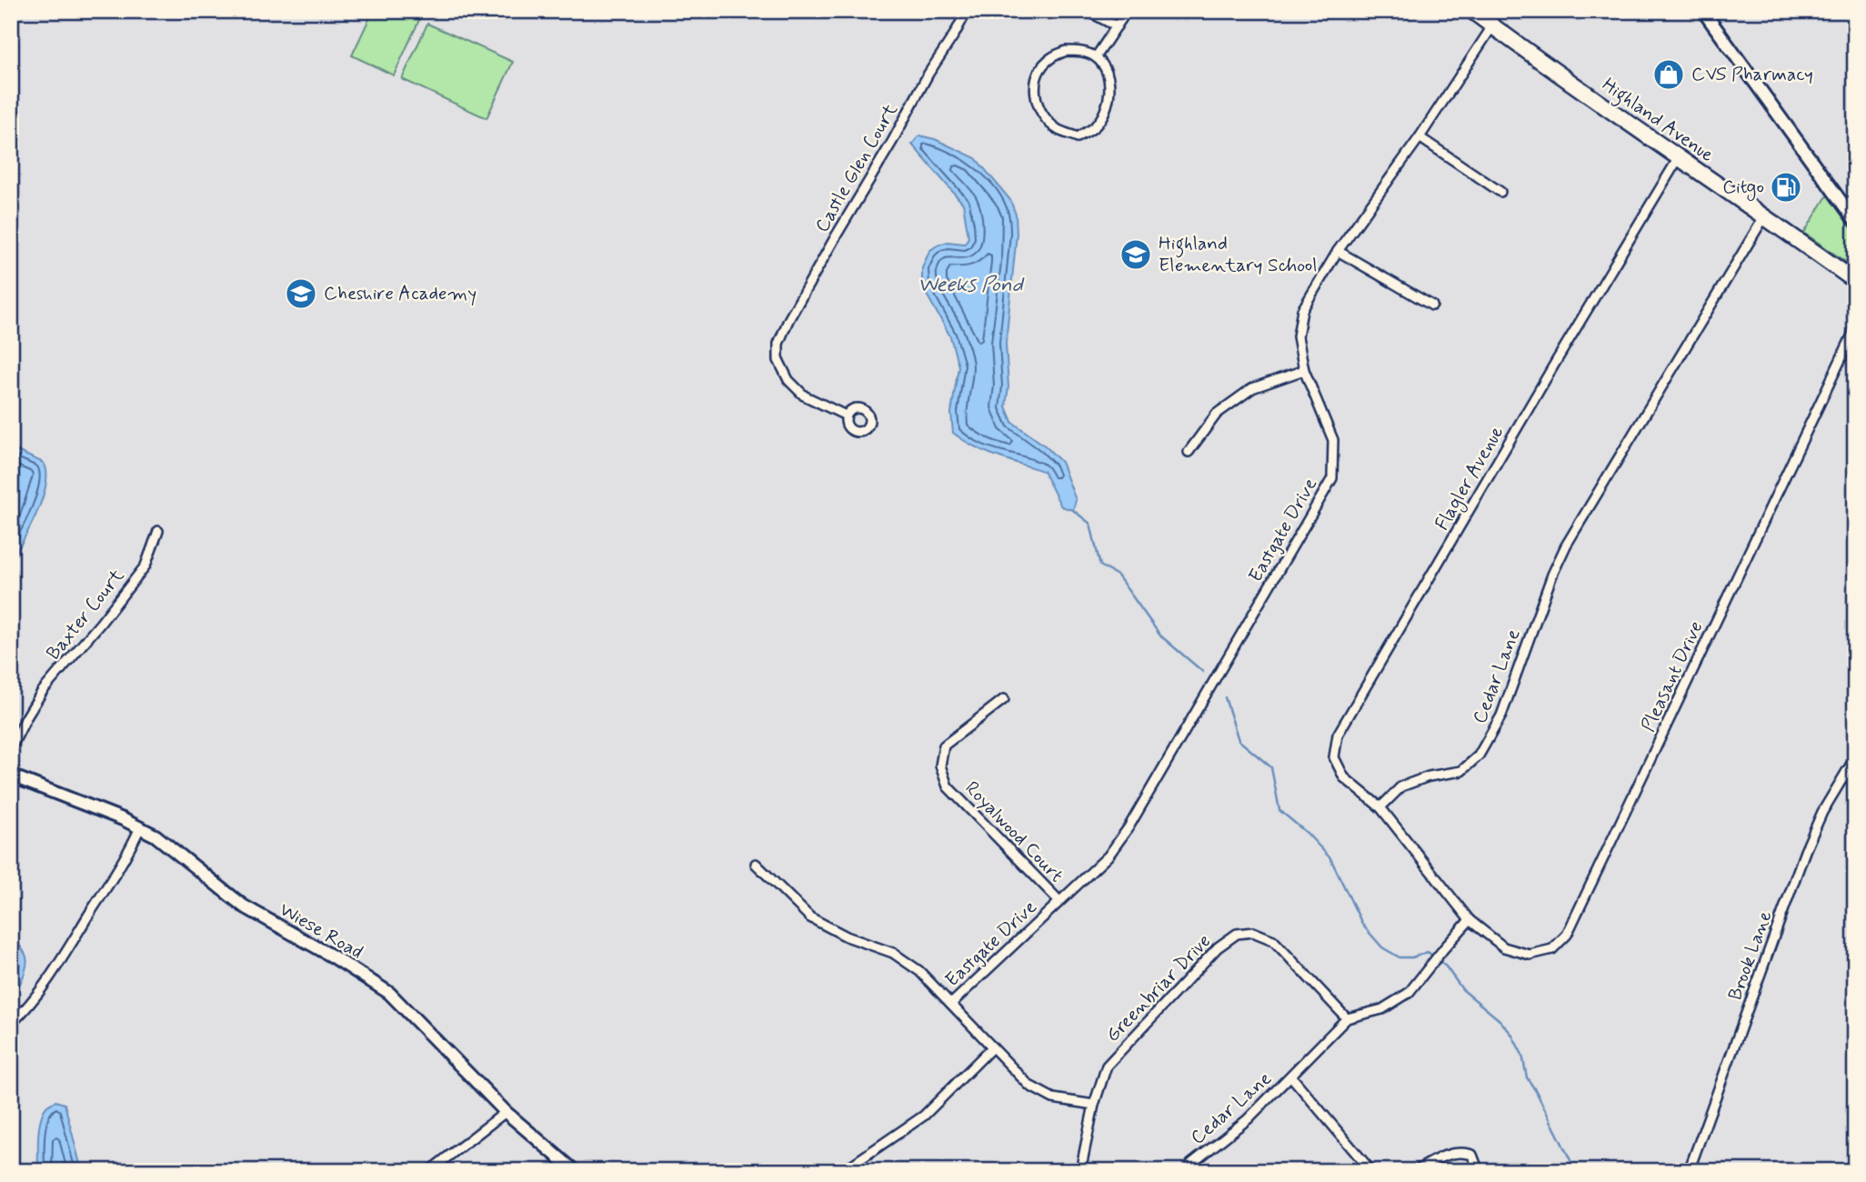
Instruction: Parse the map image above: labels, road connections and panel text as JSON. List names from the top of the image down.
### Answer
{
  "streets": {
    "highway": ["Highland Avenue"],
    "street": [
      "Castle Glen Court",
      "Flagler Avenue",
      "Eastgate Drive",
      "Baxter Court",
      "Cedar Lane",
      "Pleasant Drive",
      "Royalwood Court",
      "Wiese Road",
      "Brook Lane",
      "Greenbriar Drive"
    ]
  },
  "crossings": [
    ["Highland Avenue", "Flagler Avenue"],
    ["Highland Avenue", "Eastgate Drive"],
    ["Highland Avenue", "Cedar Lane"],
    ["Flagler Avenue", "Cedar Lane"],
    ["Eastgate Drive", "Royalwood Court"],
    ["Cedar Lane", "Greenbriar Drive"]
  ],
  "water": ["Weeks Pond"],
  "places": {
    "shop": ["CVS Pharmacy"],
    "fuel station": ["Citgo"],
    "school or university": ["Highland Elementary School", "Cheshire Academy"]
  }
}
